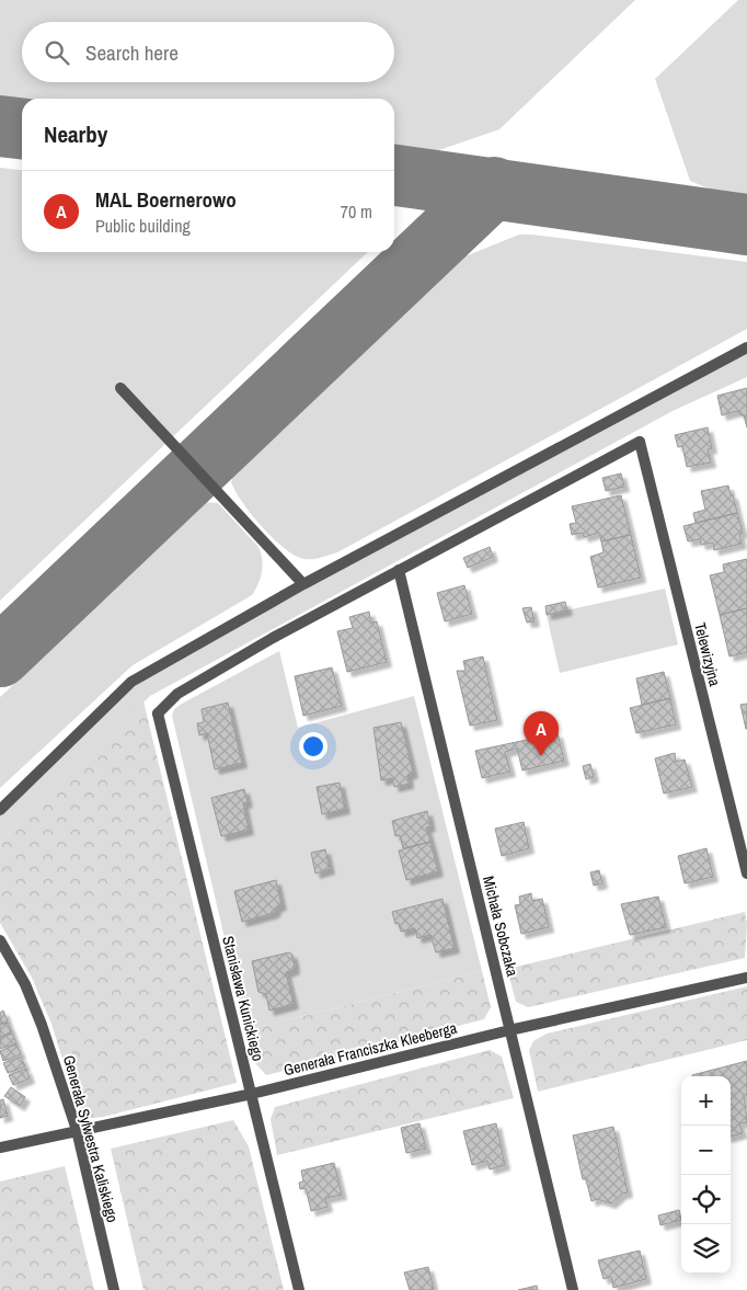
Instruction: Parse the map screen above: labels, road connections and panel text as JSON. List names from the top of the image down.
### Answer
{
  "streets": {
    "street": [
      "Telewizyjna",
      "Michała Sobczaka",
      "Stanisława Kunickiego",
      "Generała Franciszka Kleeberga",
      "Generała Sylwestra Kaliskiego"
    ]
  },
  "crossings": [
    ["Telewizyjna", "Michała Sobczaka"],
    ["Telewizyjna", "Stanisława Kunickiego"],
    ["Michała Sobczaka", "Stanisława Kunickiego"],
    ["Michała Sobczaka", "Generała Franciszka Kleeberga"],
    ["Stanisława Kunickiego", "Generała Franciszka Kleeberga"],
    ["Generała Franciszka Kleeberga", "Generała Sylwestra Kaliskiego"]
  ],
  "page": {
    "search": "Search here",
    "heading": "Nearby",
    "list": [
      {
        "mark": "A",
        "name": "MAL Boernerowo",
        "note": "Public building",
        "value": "70 m"
      }
    ],
    "pins": "A",
    "map_buttons": ["+", "−"]
  }
}
